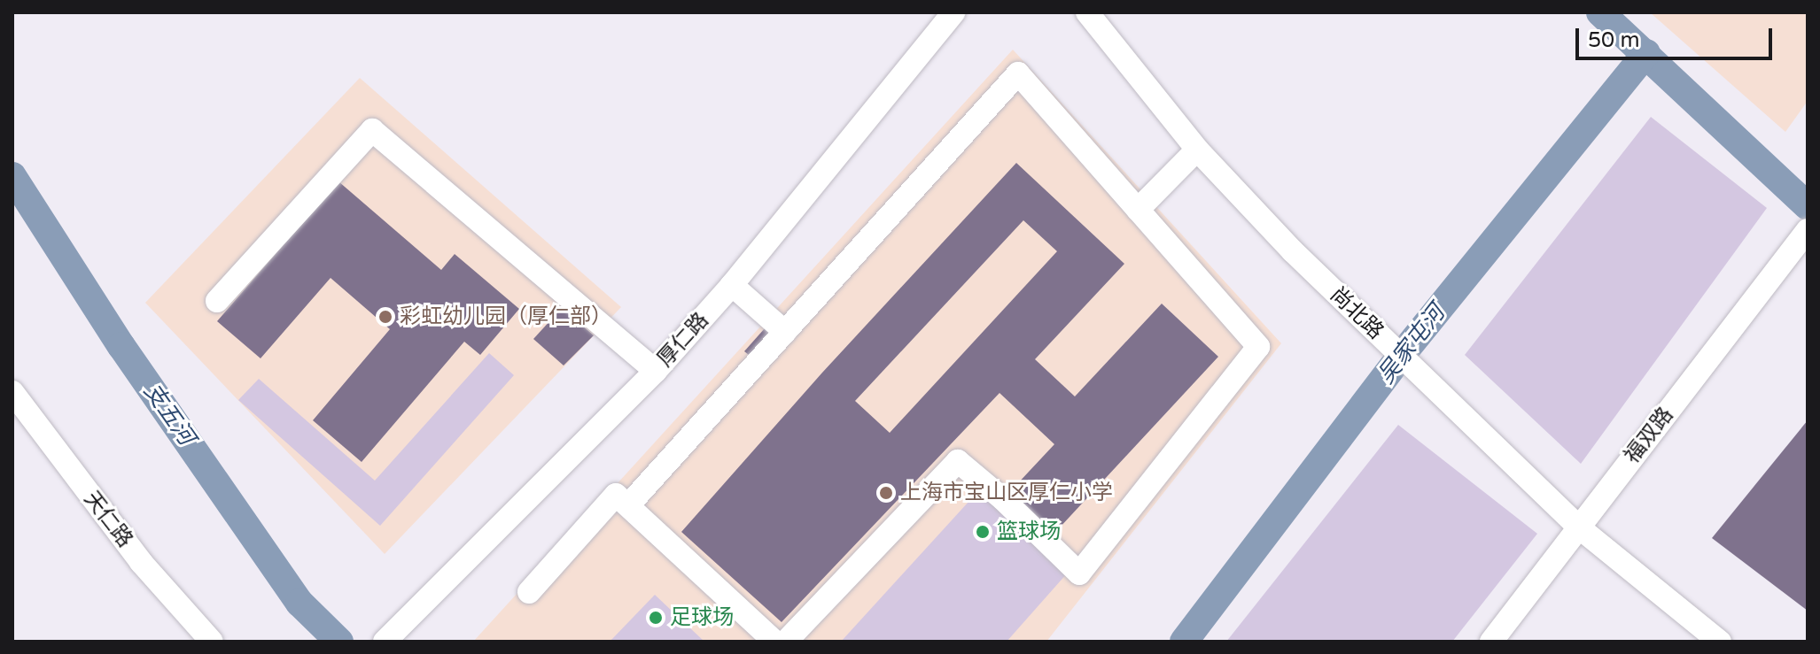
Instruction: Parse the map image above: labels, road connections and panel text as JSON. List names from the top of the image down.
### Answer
{
  "streets": {
    "street": [
      "尚北路",
      "厚仁路",
      "福双路",
      "天仁路"
    ]
  },
  "crossings": [
    ["尚北路", "福双路"]
  ],
  "water": ["吴家屯河", "支五河"],
  "places": [
    "彩虹幼儿园（厚仁部）",
    "上海市宝山区厚仁小学",
    "篮球场",
    "足球场"
  ],
  "scale_bar": "50 m"
}
